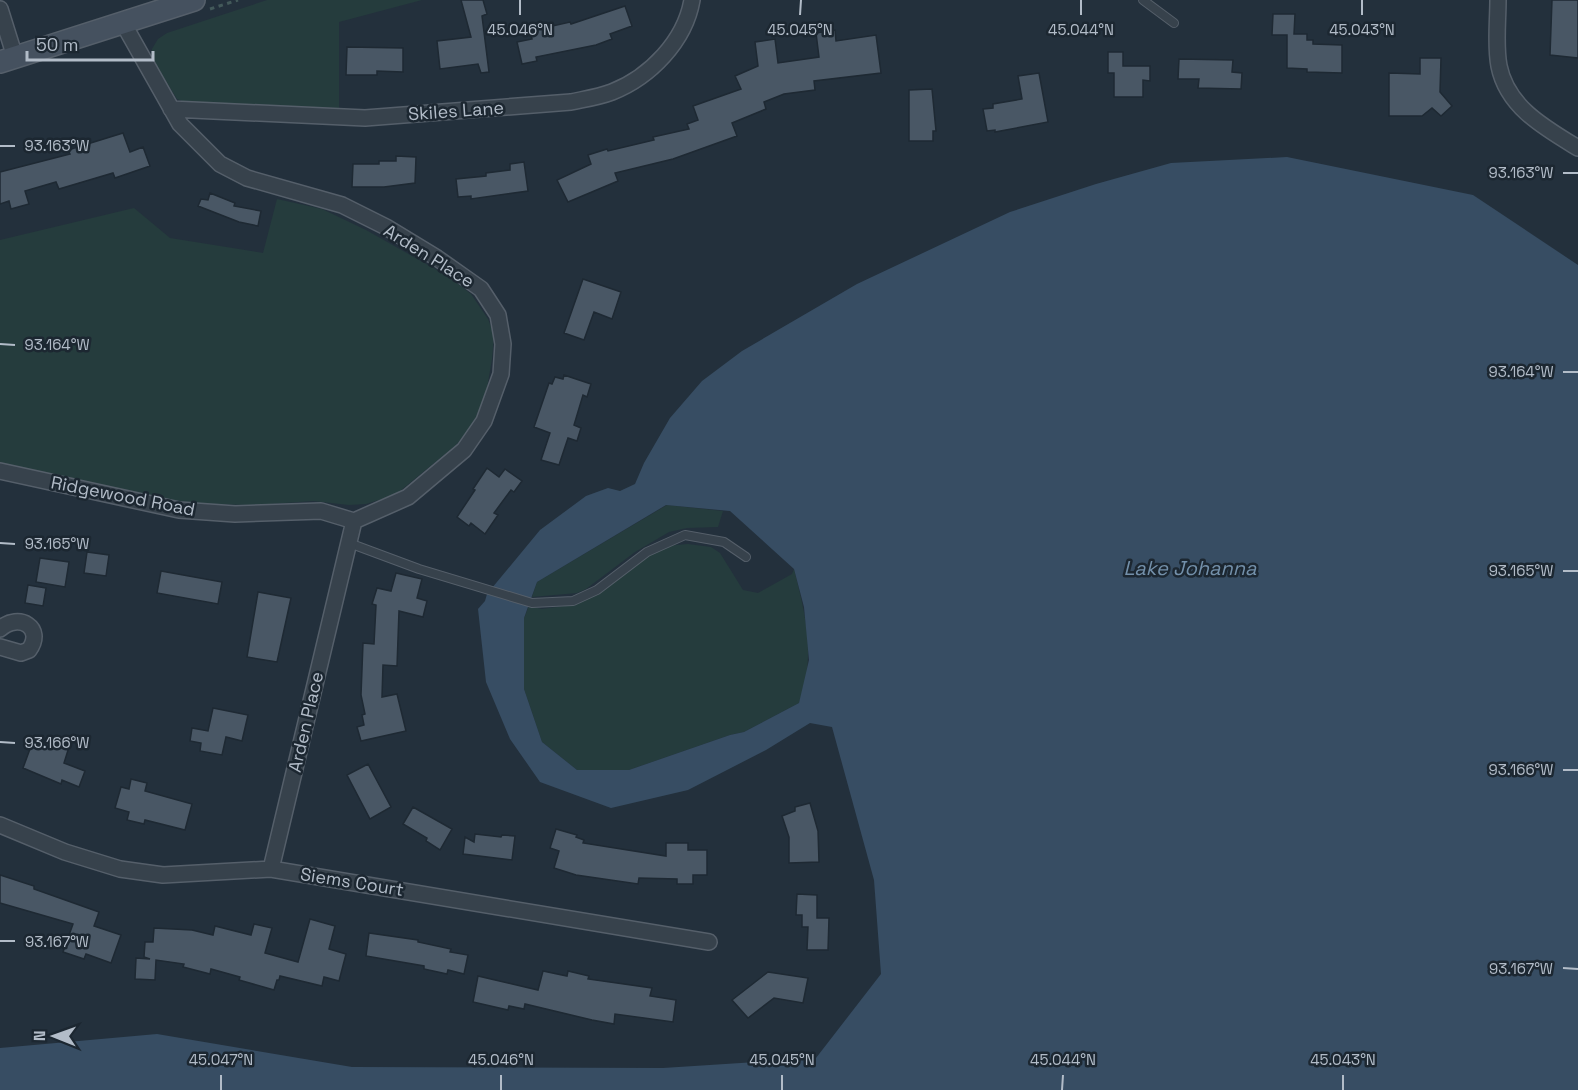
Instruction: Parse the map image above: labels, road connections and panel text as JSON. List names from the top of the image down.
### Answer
{
  "streets": {
    "street": [
      "Skiles Lane",
      "Arden Place",
      "Ridgewood Road",
      "Siems Court"
    ]
  },
  "crossings": [
    ["Skiles Lane", "Arden Place"],
    ["Arden Place", "Ridgewood Road"],
    ["Arden Place", "Siems Court"]
  ],
  "water": ["Lake Johanna"],
  "scale_bar": "50 m",
  "north": "left",
  "coordinates": [
    "45.046°N",
    "45.045°N",
    "45.044°N",
    "45.043°N",
    "93.163°W",
    "93.164°W",
    "93.165°W",
    "93.166°W",
    "93.167°W",
    "45.047°N"
  ]
}
